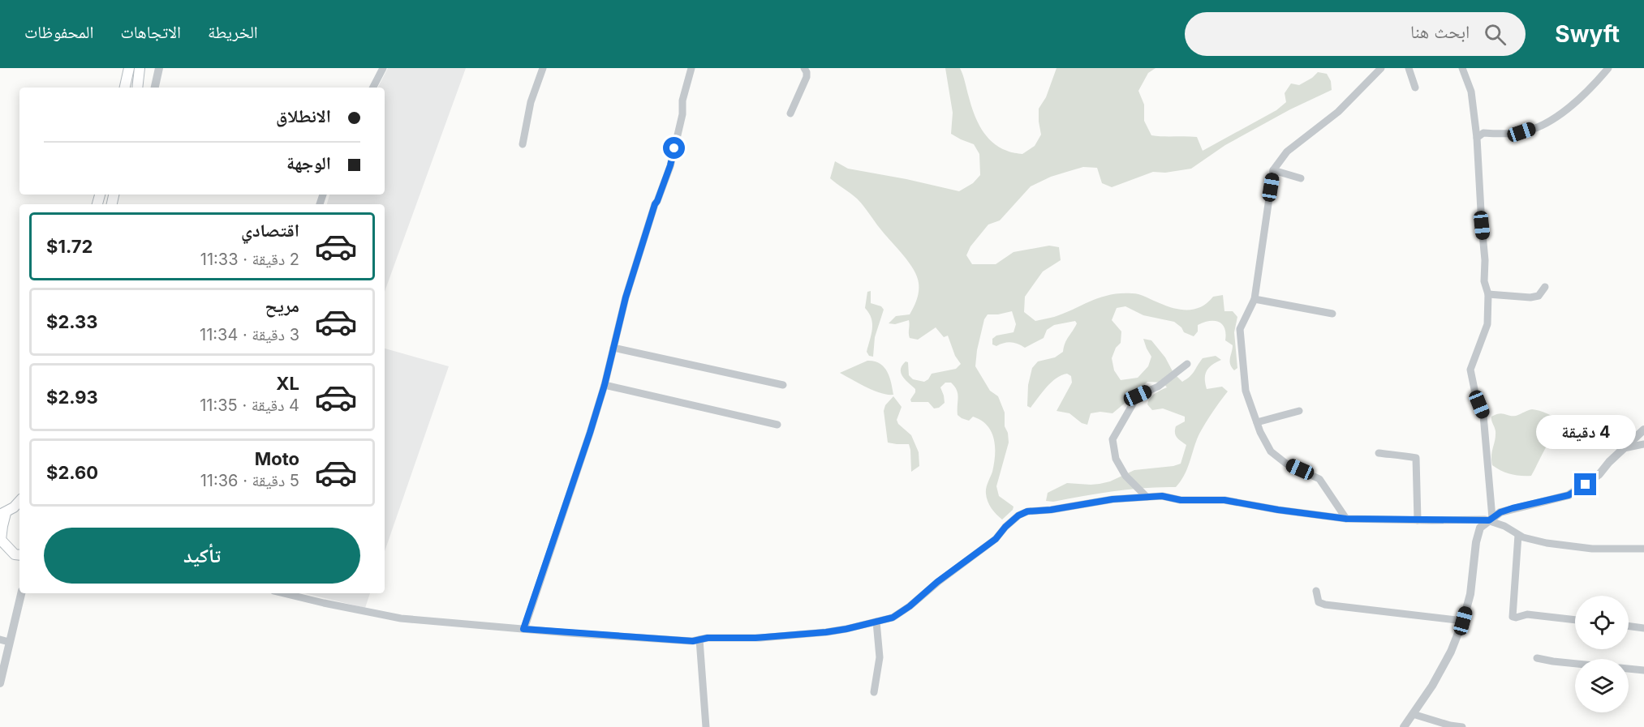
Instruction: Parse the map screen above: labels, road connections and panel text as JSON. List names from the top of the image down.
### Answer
{
  "page": {
    "header": "Swyft",
    "search": "ابحث هنا",
    "nav": ["الخريطة", "الاتجاهات", "المحفوظات"],
    "banner": ["الانطلاق", "الوجهة"],
    "list": [
      {
        "name": "اقتصادي",
        "note": "2 دقيقة · 11:33",
        "value": "$1.72"
      },
      {
        "name": "مريح",
        "note": "3 دقيقة · 11:34",
        "value": "$2.33"
      },
      {
        "name": "XL",
        "note": "4 دقيقة · 11:35",
        "value": "$2.93"
      },
      {
        "name": "Moto",
        "note": "5 دقيقة · 11:36",
        "value": "$2.60"
      }
    ],
    "bubble": "4 دقيقة",
    "buttons": "تأكيد"
  }
}
